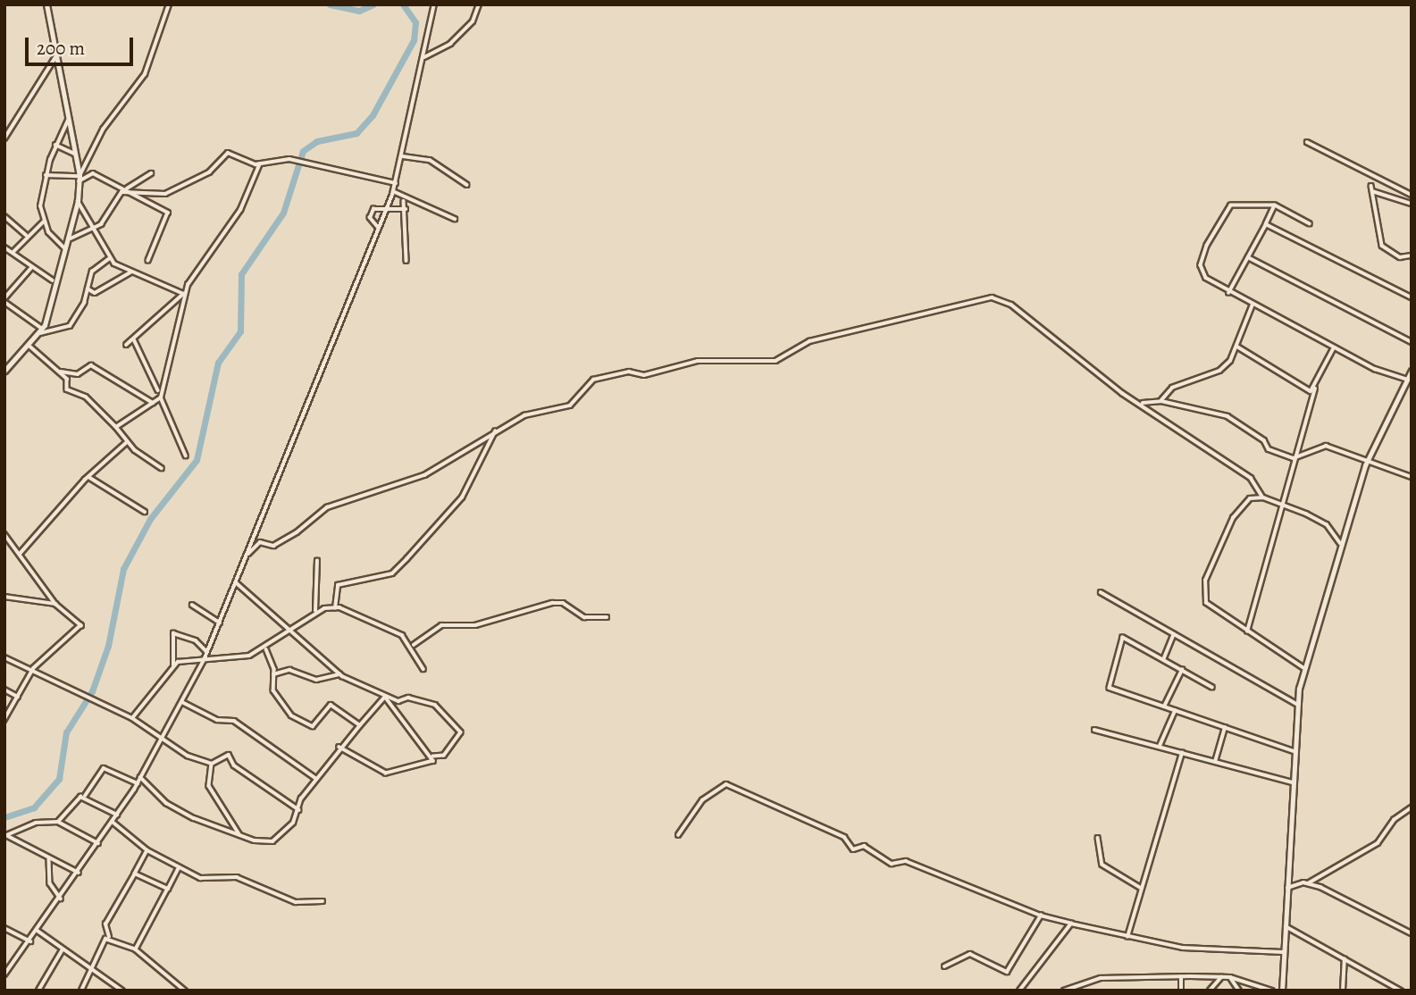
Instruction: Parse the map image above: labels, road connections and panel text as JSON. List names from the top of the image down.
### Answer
{
  "scale_bar": "200 m"
}
